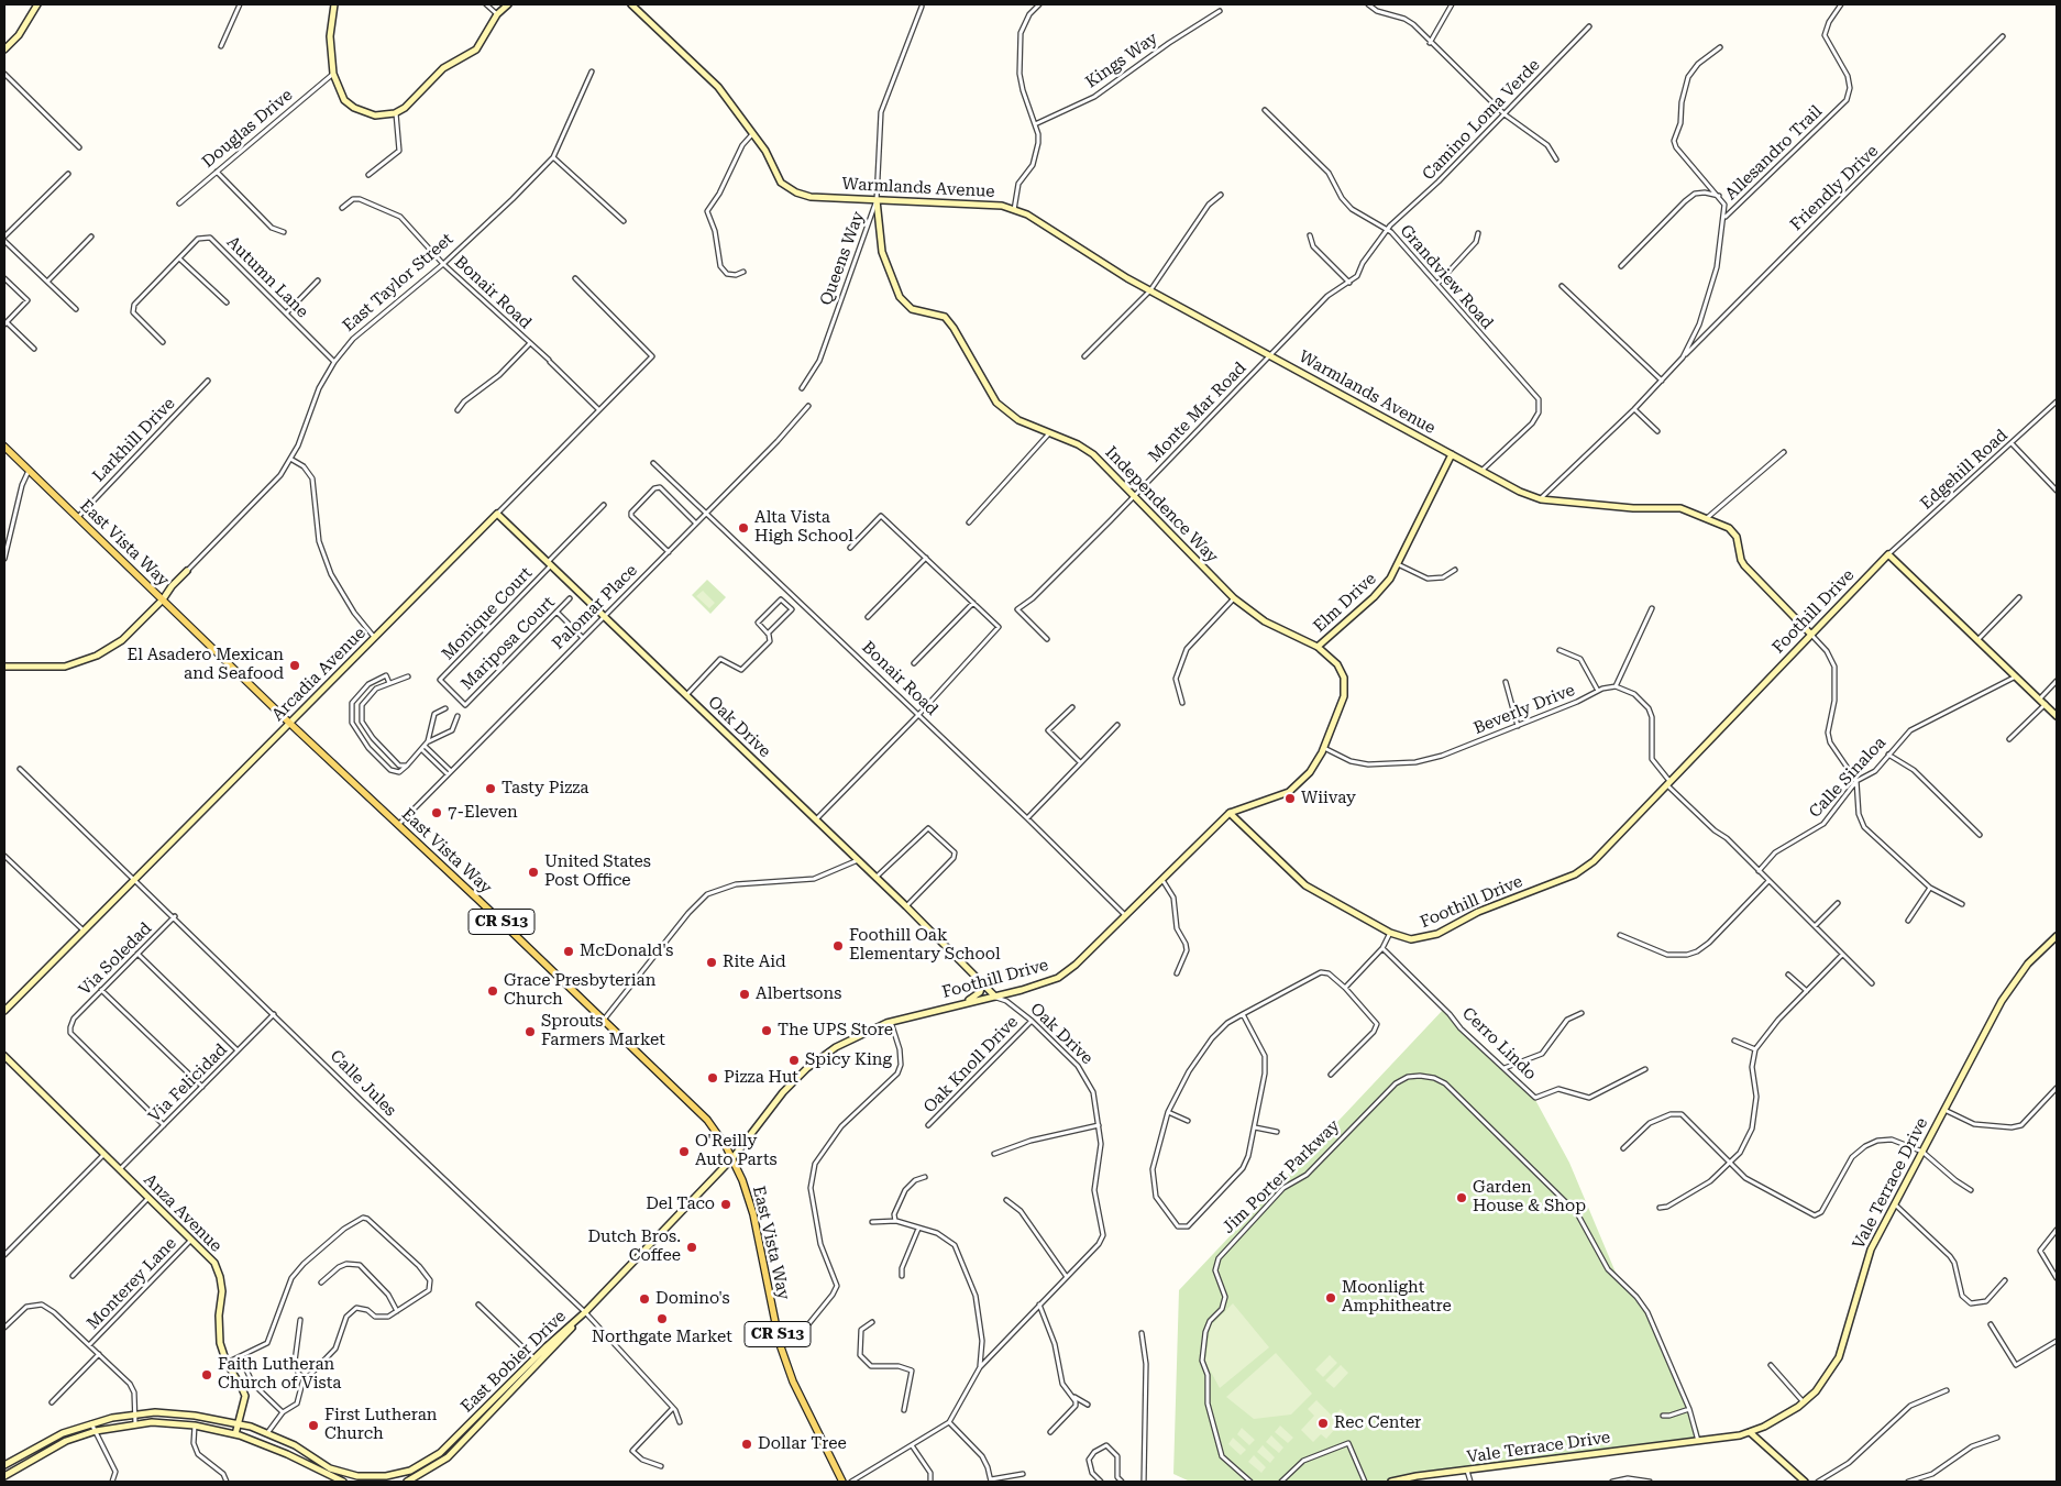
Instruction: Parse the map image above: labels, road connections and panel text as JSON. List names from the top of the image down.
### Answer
{
  "streets": {
    "main road": ["East Vista Way", "CR S13"],
    "street": [
      "Kings Way",
      "Camino Loma Verde",
      "Douglas Drive",
      "Allesandro Trail",
      "Warmlands Avenue",
      "Friendly Drive",
      "Queens Way",
      "Autumn Lane",
      "Grandview Road",
      "East Taylor Street",
      "Bonair Road",
      "Monte Mar Road",
      "Larkhill Drive",
      "Edgehill Road",
      "Independence Way",
      "Elm Drive",
      "Palomar Place",
      "Foothill Drive",
      "Monique Court",
      "Mariposa Court",
      "Arcadia Avenue",
      "Beverly Drive",
      "Oak Drive",
      "Calle Sinaloa",
      "Via Soledad",
      "Cerro Lindo",
      "Oak Knoll Drive",
      "Via Felicidad",
      "Calle Jules",
      "Jim Porter Parkway",
      "Vale Terrace Drive",
      "Anza Avenue",
      "Monterey Lane",
      "East Bobier Drive"
    ]
  },
  "crossings": [
    ["Camino Loma Verde", "Grandview Road"],
    ["Camino Loma Verde", "Monte Mar Road"],
    ["Allesandro Trail", "Warmlands Avenue"],
    ["Allesandro Trail", "Friendly Drive"],
    ["Warmlands Avenue", "Queens Way"],
    ["Warmlands Avenue", "Grandview Road"],
    ["Warmlands Avenue", "Monte Mar Road"],
    ["Warmlands Avenue", "Independence Way"],
    ["Warmlands Avenue", "Elm Drive"],
    ["Warmlands Avenue", "Foothill Drive"],
    ["Warmlands Avenue", "Calle Sinaloa"],
    ["Queens Way", "Independence Way"],
    ["Autumn Lane", "East Taylor Street"],
    ["Grandview Road", "Monte Mar Road"],
    ["East Taylor Street", "Bonair Road"],
    ["East Taylor Street", "East Vista Way"],
    ["Bonair Road", "Palomar Place"],
    ["Bonair Road", "Foothill Drive"],
    ["Bonair Road", "Arcadia Avenue"],
    ["Monte Mar Road", "Independence Way"],
    ["Larkhill Drive", "East Vista Way"],
    ["Edgehill Road", "Foothill Drive"],
    ["Independence Way", "Elm Drive"],
    ["East Vista Way", "Palomar Place"],
    ["East Vista Way", "Foothill Drive"],
    ["East Vista Way", "Arcadia Avenue"],
    ["East Vista Way", "East Bobier Drive"],
    ["Elm Drive", "Foothill Drive"],
    ["Elm Drive", "Beverly Drive"],
    ["Palomar Place", "Oak Drive"],
    ["Foothill Drive", "Oak Drive"],
    ["Foothill Drive", "East Bobier Drive"],
    ["Monique Court", "Mariposa Court"],
    ["Monique Court", "Oak Drive"],
    ["Arcadia Avenue", "Oak Drive"],
    ["Arcadia Avenue", "Calle Jules"],
    ["Oak Drive", "Oak Knoll Drive"],
    ["Via Soledad", "Via Felicidad"],
    ["Via Soledad", "Calle Jules"],
    ["Via Felicidad", "Calle Jules"],
    ["Via Felicidad", "Anza Avenue"],
    ["Calle Jules", "East Bobier Drive"],
    ["Jim Porter Parkway", "Vale Terrace Drive"],
    ["Anza Avenue", "Monterey Lane"],
    ["Anza Avenue", "East Bobier Drive"]
  ],
  "places": [
    "Alta Vista High School",
    "El Asadero Mexican and Seafood",
    "Tasty Pizza",
    "Wiivay",
    "7-Eleven",
    "United States Post Office",
    "Foothill Oak Elementary School",
    "McDonald's",
    "Rite Aid",
    "Grace Presbyterian Church",
    "Albertsons",
    "The UPS Store",
    "Sprouts Farmers Market",
    "Spicy King",
    "Pizza Hut",
    "O'Reilly Auto Parts",
    "Garden House & Shop",
    "Del Taco",
    "Dutch Bros. Coffee",
    "Moonlight Amphitheatre",
    "Domino's",
    "Northgate Market",
    "Faith Lutheran Church of Vista",
    "Rec Center",
    "First Lutheran Church",
    "Dollar Tree"
  ]
}
